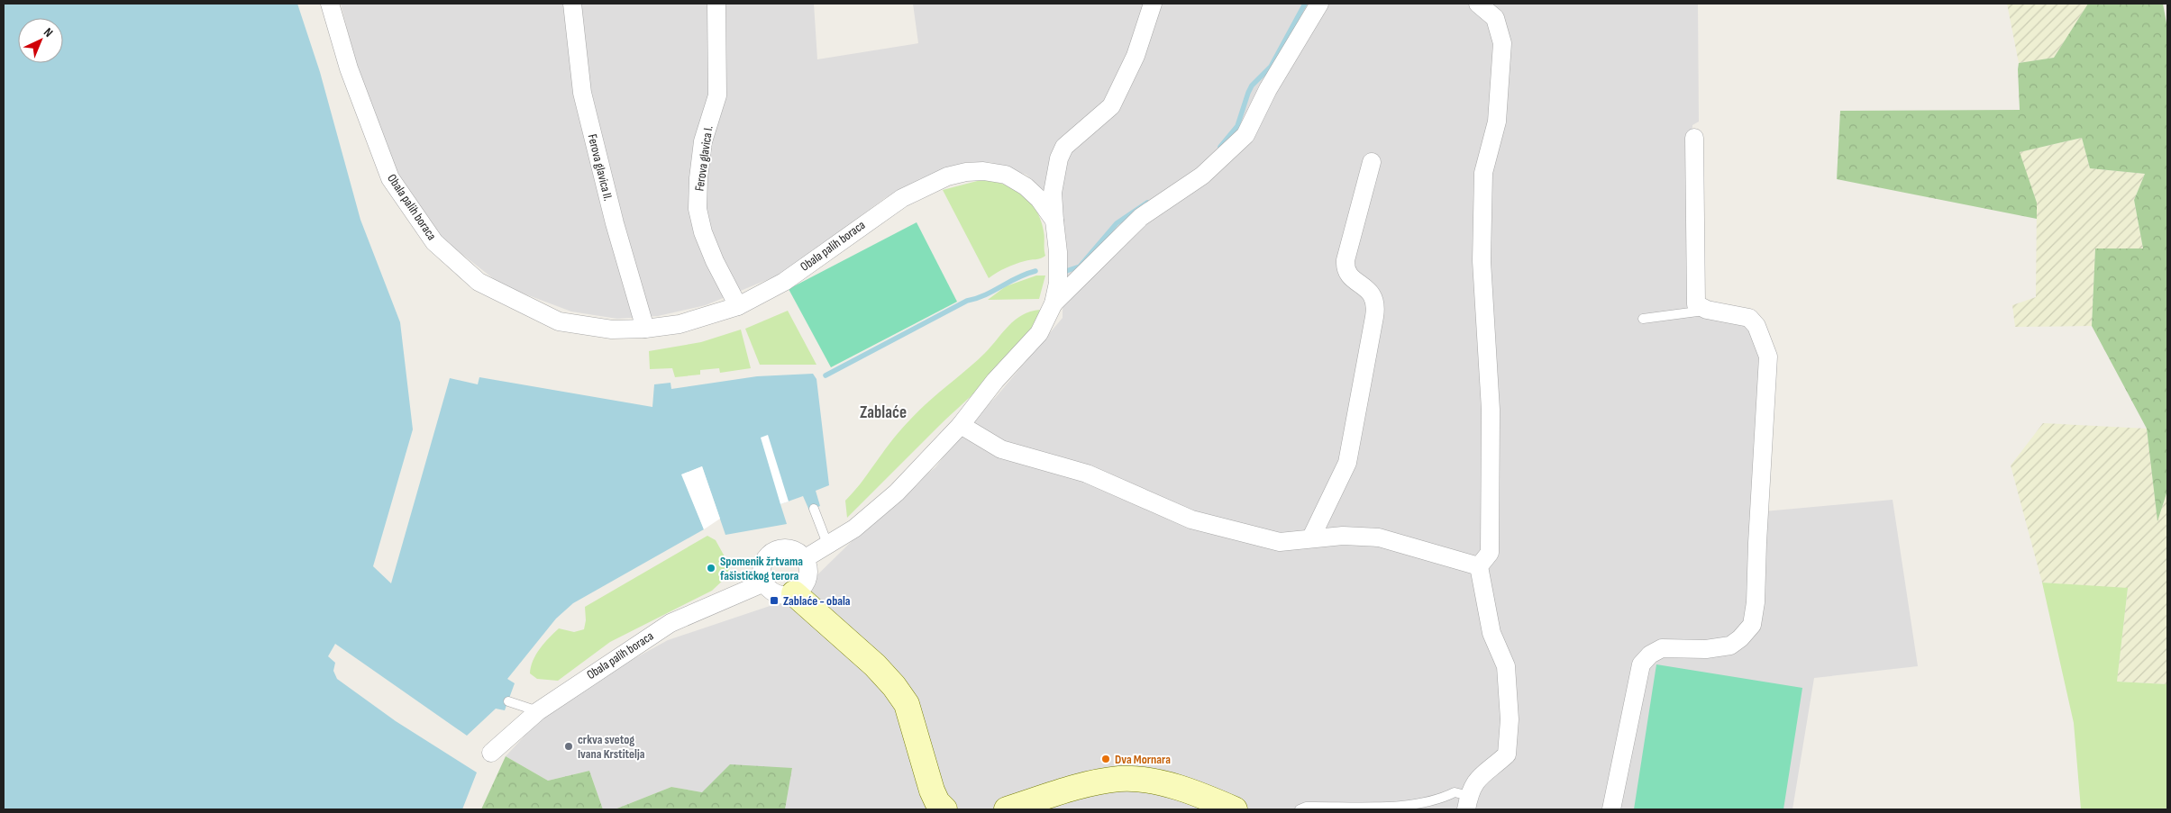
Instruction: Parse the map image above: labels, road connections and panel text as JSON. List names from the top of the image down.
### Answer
{
  "streets": {
    "street": ["Ferova glavica I.", "Ferova glavica II.", "Obala palih boraca"]
  },
  "crossings": [
    ["Ferova glavica I.", "Obala palih boraca"],
    ["Ferova glavica II.", "Obala palih boraca"]
  ],
  "districts": ["Zablaće"],
  "places": {
    "other": ["Spomenik žrtvama fašističkog terora", "crkva svetog Ivana Krstitelja", "Dva Mornara"],
    "transit": ["Zablaće - obala"]
  },
  "north": "top right"
}
